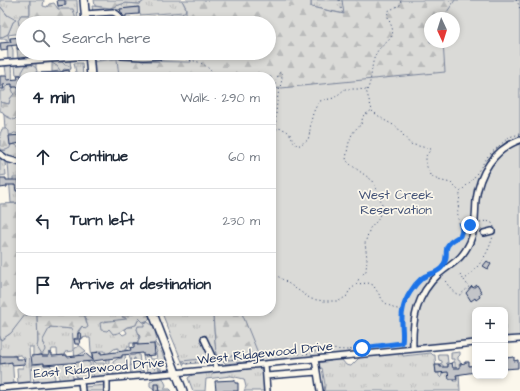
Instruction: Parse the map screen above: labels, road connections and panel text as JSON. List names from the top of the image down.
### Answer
{
  "streets": {
    "street": ["West Ridgewood Drive", "East Ridgewood Drive"]
  },
  "crossings": [
    ["West Ridgewood Drive", "East Ridgewood Drive"]
  ],
  "parks": ["West Creek Reservation"],
  "north": "bottom",
  "page": {
    "search": "Search here",
    "heading": ["4 min", "Walk · 290 m"],
    "list": [
      ["Continue", "60 m"],
      ["Turn left", "230 m"],
      "Arrive at destination"
    ],
    "map_buttons": ["+", "−"]
  }
}
